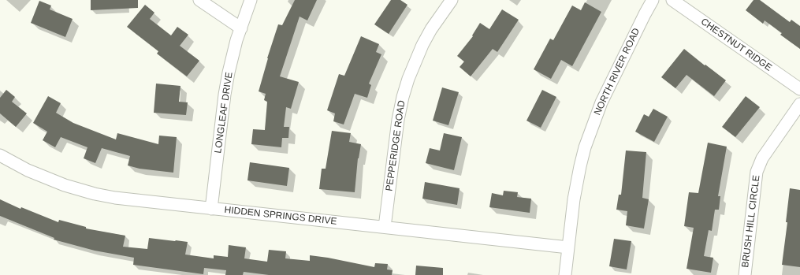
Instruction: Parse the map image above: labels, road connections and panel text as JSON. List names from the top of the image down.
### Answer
{
  "streets": {
    "street": [
      "CHESTNUT RIDGE",
      "NORTH RIVER ROAD",
      "LONGLEAF DRIVE",
      "PEPPERIDGE ROAD",
      "HIDDEN SPRINGS DRIVE",
      "BRUSH HILL CIRCLE"
    ]
  },
  "crossings": [
    ["NORTH RIVER ROAD", "HIDDEN SPRINGS DRIVE"],
    ["LONGLEAF DRIVE", "HIDDEN SPRINGS DRIVE"],
    ["PEPPERIDGE ROAD", "HIDDEN SPRINGS DRIVE"]
  ]
}
